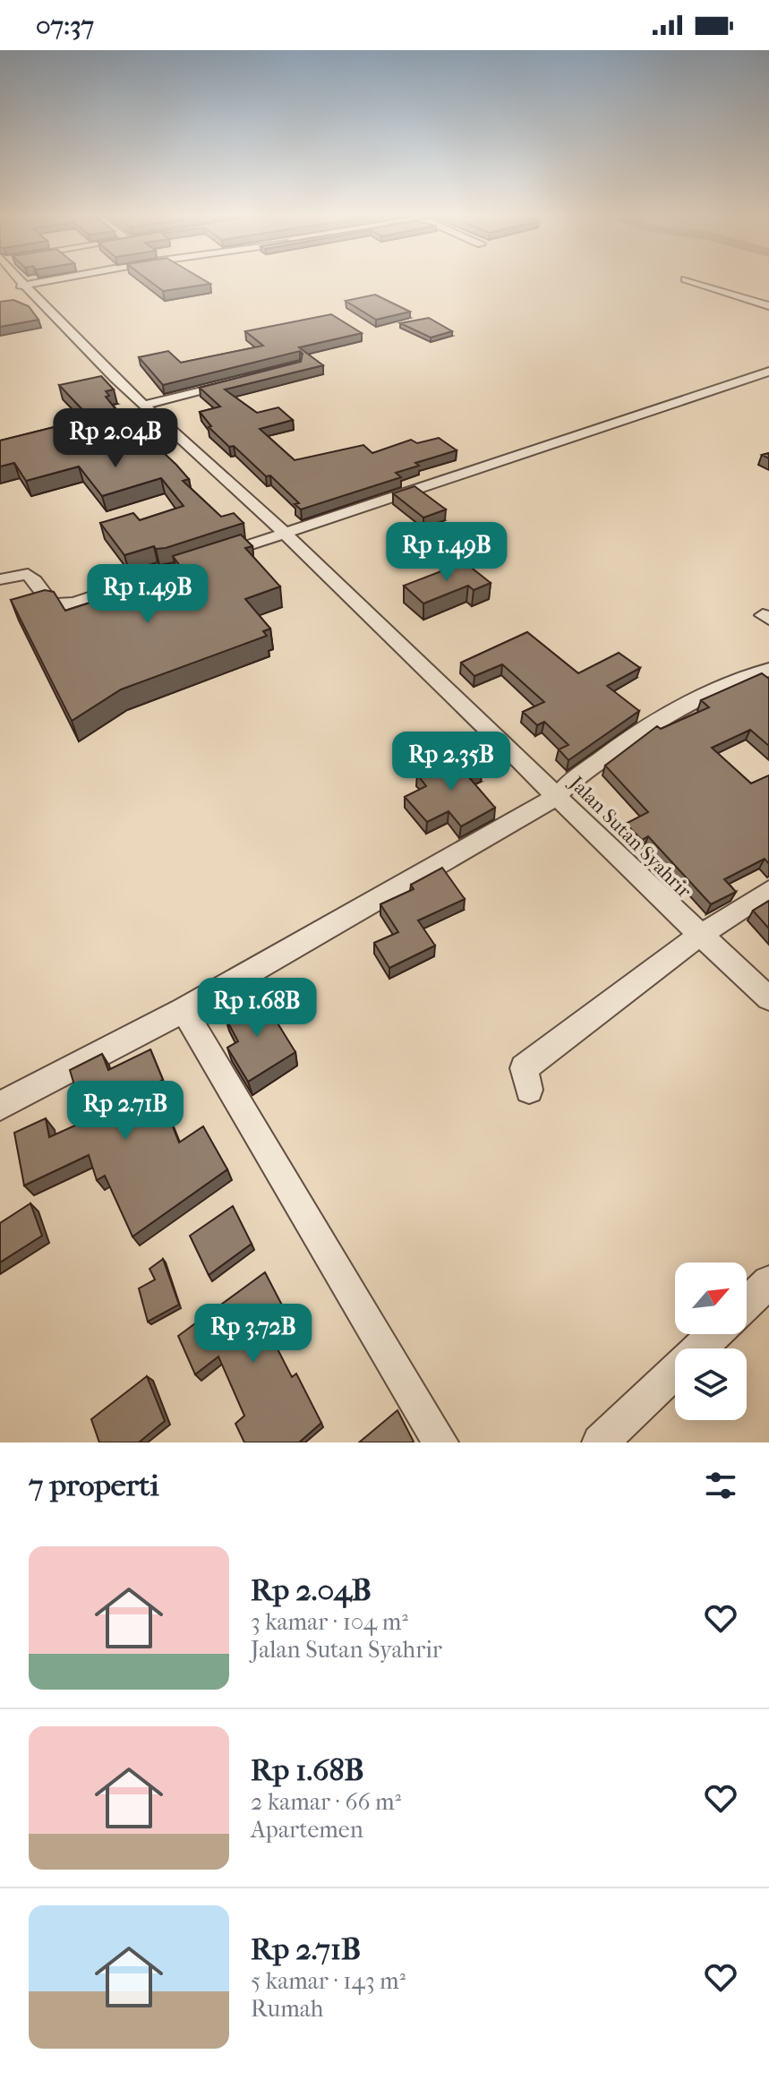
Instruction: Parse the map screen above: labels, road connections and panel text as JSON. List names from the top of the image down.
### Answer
{
  "streets": {
    "street": ["Jalan Sutan Syahrir"]
  },
  "north": "top right",
  "page": {
    "status": "07:37",
    "price": [
      "Rp 2.04B",
      "Rp 1.49B",
      "Rp 1.49B",
      "Rp 2.35B",
      "Rp 1.68B",
      "Rp 2.71B",
      "Rp 3.72B"
    ],
    "heading": "7 properti",
    "list": [
      {
        "name": "Rp 2.04B",
        "note": "3 kamar · 104 m² · Jalan Sutan Syahrir"
      },
      {
        "name": "Rp 1.68B",
        "note": "2 kamar · 66 m² · Apartemen"
      },
      {
        "name": "Rp 2.71B",
        "note": "5 kamar · 143 m² · Rumah"
      }
    ]
  }
}
